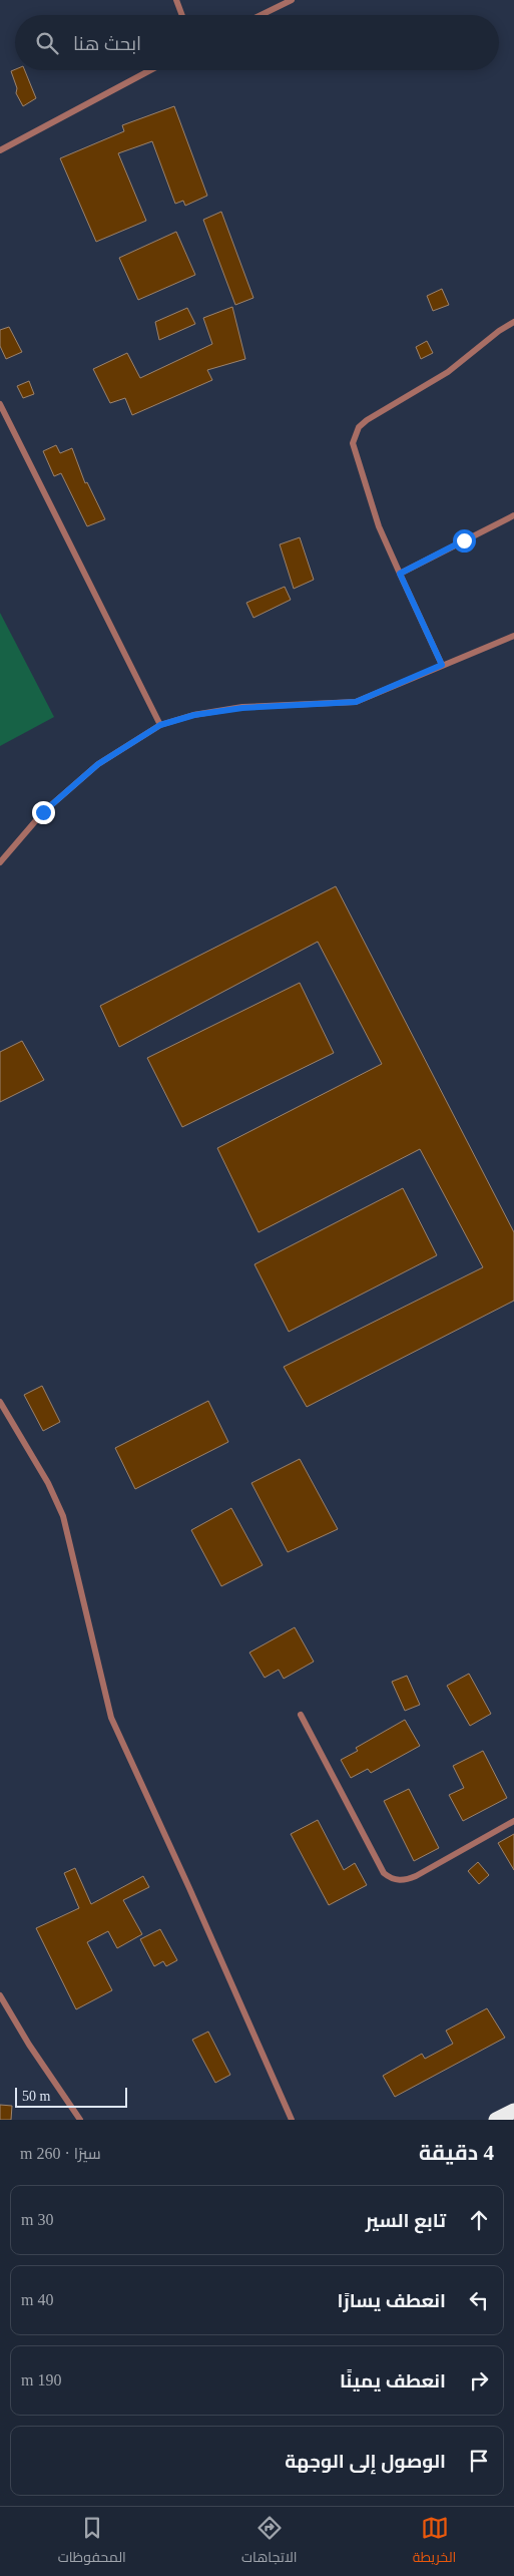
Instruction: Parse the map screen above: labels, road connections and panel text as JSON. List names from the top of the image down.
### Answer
{
  "scale_bar": "50 m",
  "page": {
    "search": "ابحث هنا",
    "scale": "50 m",
    "heading": ["4 دقيقة", "سيرًا · 260 m"],
    "list": [
      ["تابع السير", "30 m"],
      ["انعطف يسارًا", "40 m"],
      ["انعطف يمينًا", "190 m"],
      "الوصول إلى الوجهة"
    ],
    "nav": ["الخريطة", "الاتجاهات", "المحفوظات"]
  }
}
